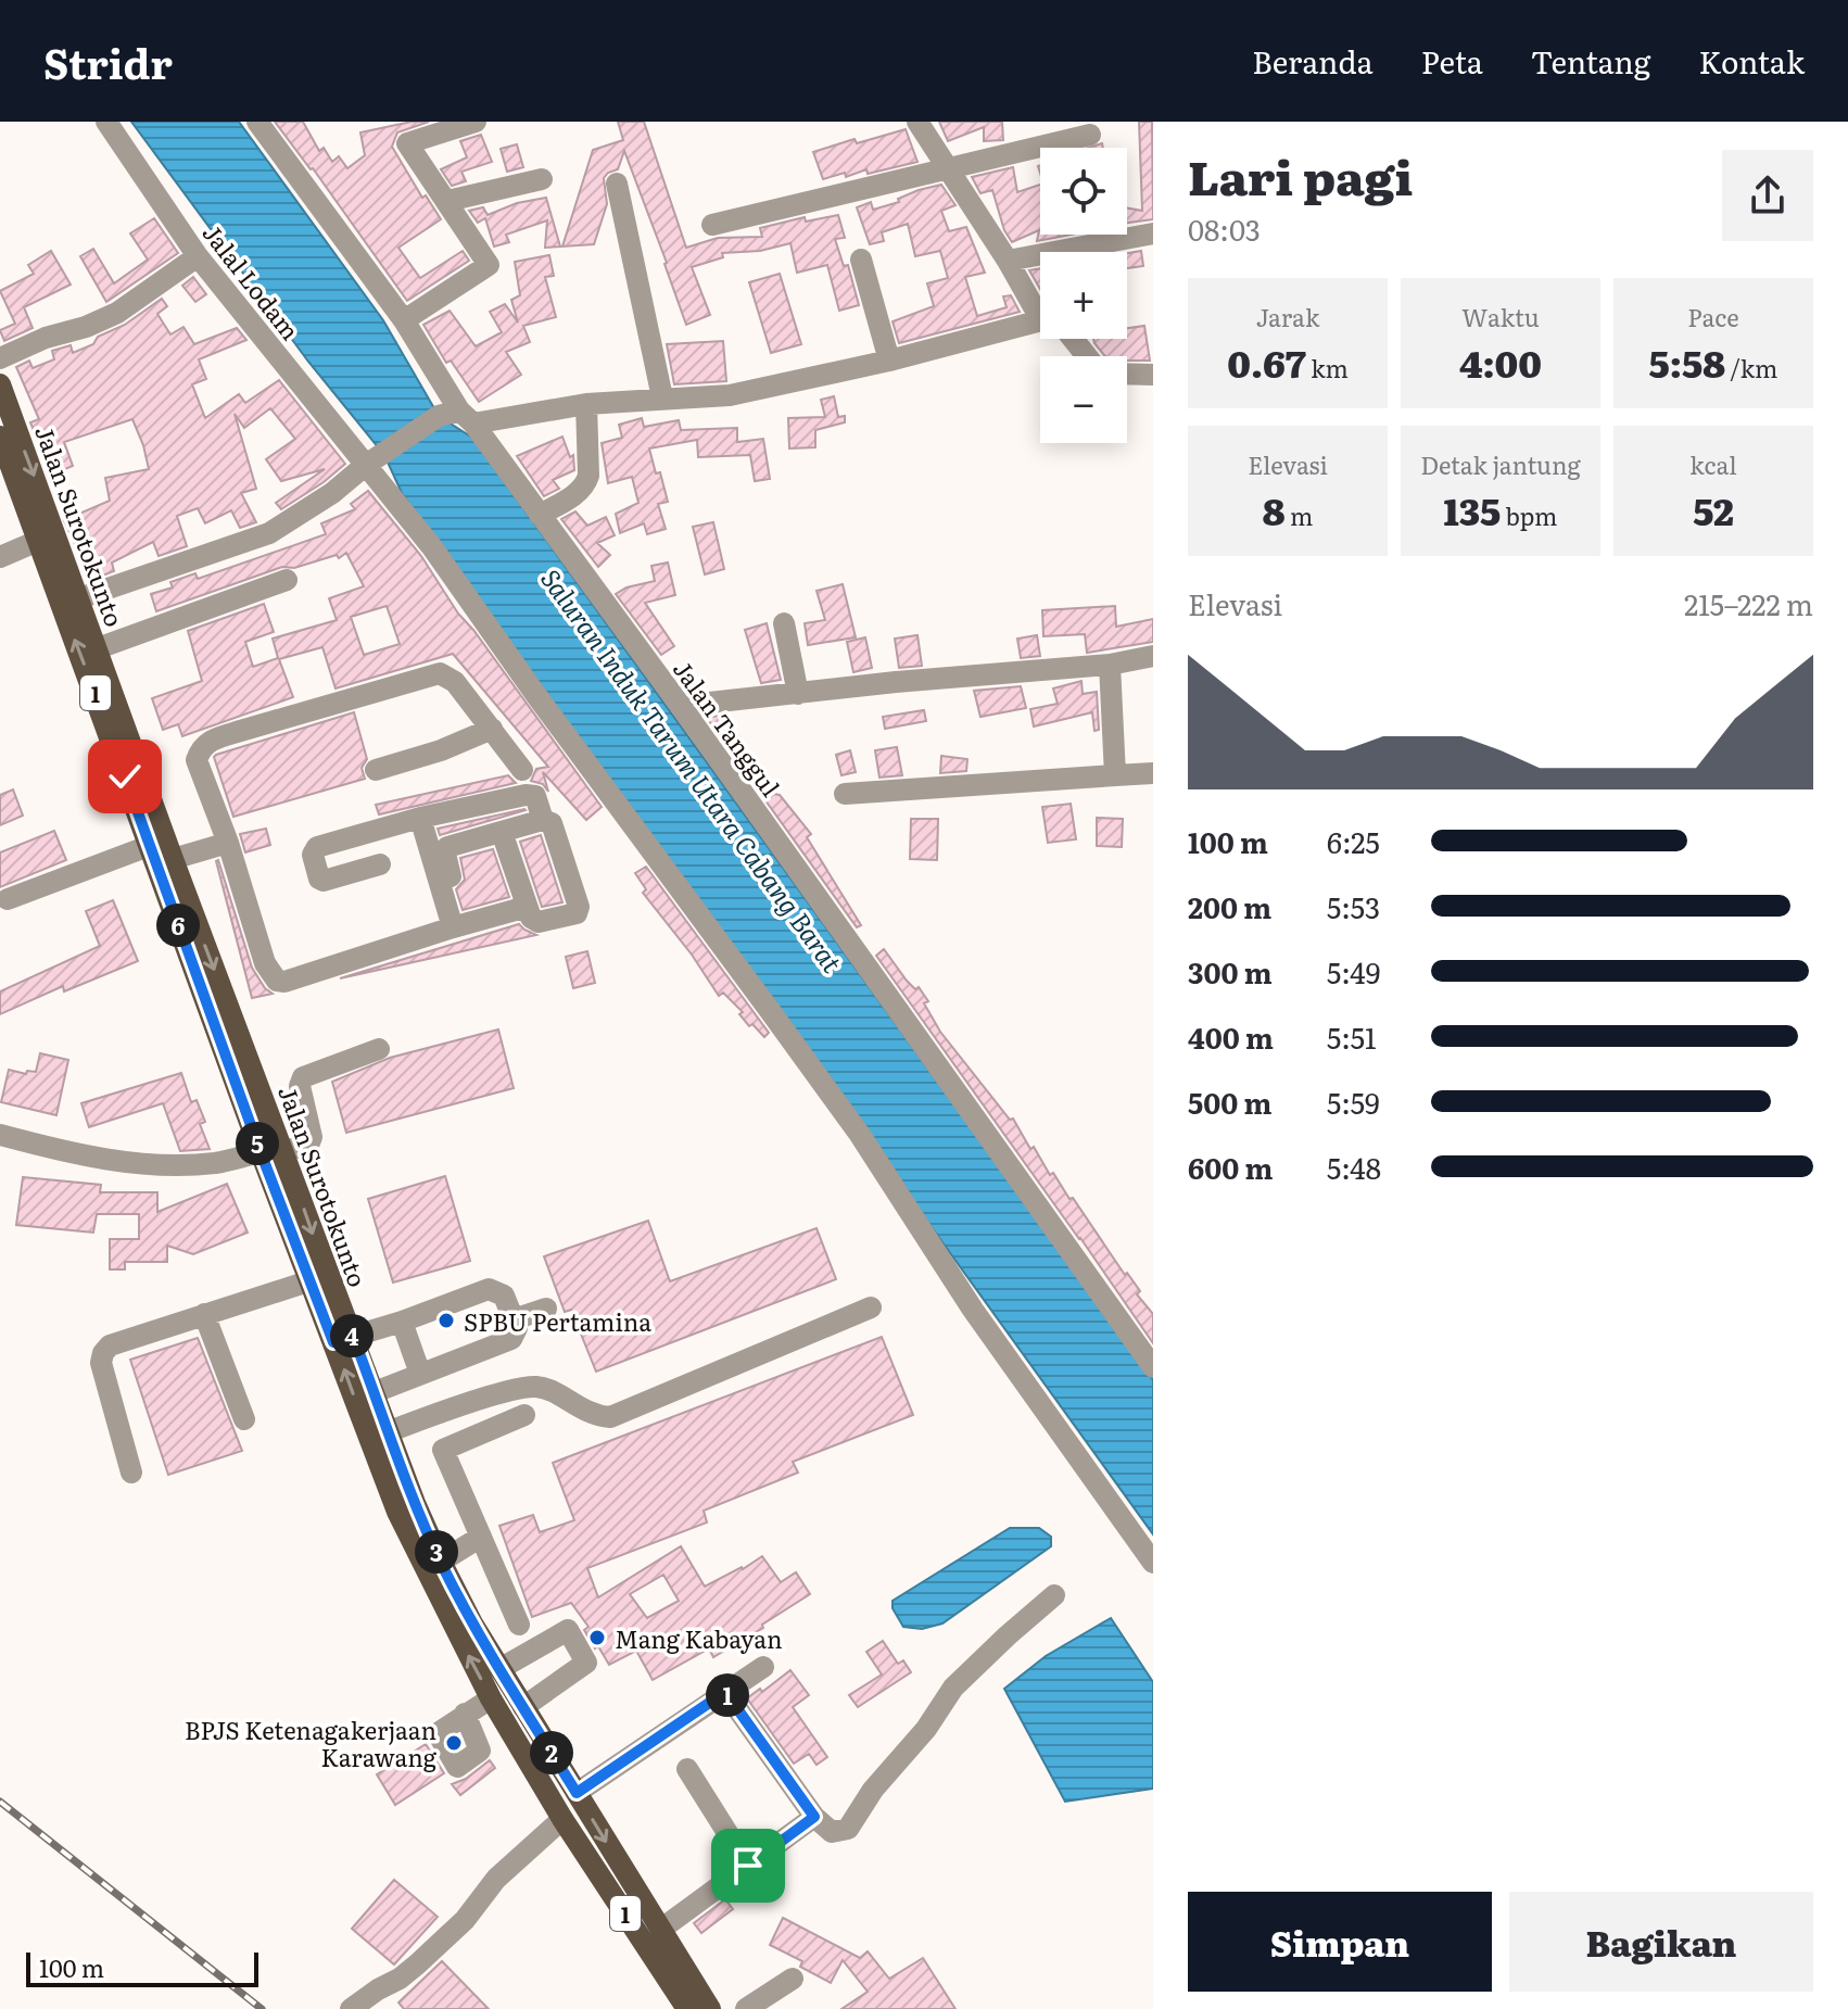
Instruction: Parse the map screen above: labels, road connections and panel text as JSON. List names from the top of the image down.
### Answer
{
  "streets": {
    "main road": ["Jalan Surotokunto", "1"],
    "street": ["Jalal Lodam", "Jalan Tanggul"]
  },
  "water": ["Saluran Induk Tarum Utara Cabang Barat"],
  "places": ["SPBU Pertamina", "Mang Kabayan", "BPJS Ketenagakerjaan Karawang"],
  "scale_bar": "100 m",
  "page": {
    "header": "Stridr",
    "nav": [
      "Beranda",
      "Peta",
      "Tentang",
      "Kontak"
    ],
    "heading": ["Lari pagi", "08:03"],
    "map_buttons": ["+", "−"],
    "stats": [
      ["Jarak", "0.67 km"],
      ["Waktu", "4:00"],
      ["Pace", "5:58 /km"],
      ["Elevasi", "8 m"],
      ["Detak jantung", "135 bpm"],
      ["kcal", "52"]
    ],
    "chart": ["Elevasi", "215–222 m"],
    "list": [
      {
        "name": "100 m",
        "note": "6:25"
      },
      {
        "name": "200 m",
        "note": "5:53"
      },
      {
        "name": "300 m",
        "note": "5:49"
      },
      {
        "name": "400 m",
        "note": "5:51"
      },
      {
        "name": "500 m",
        "note": "5:59"
      },
      {
        "name": "600 m",
        "note": "5:48"
      }
    ],
    "pins": [
      "6",
      "5",
      "4",
      "3",
      "1",
      "2"
    ],
    "buttons": ["Simpan", "Bagikan"],
    "scale": "100 m"
  }
}
